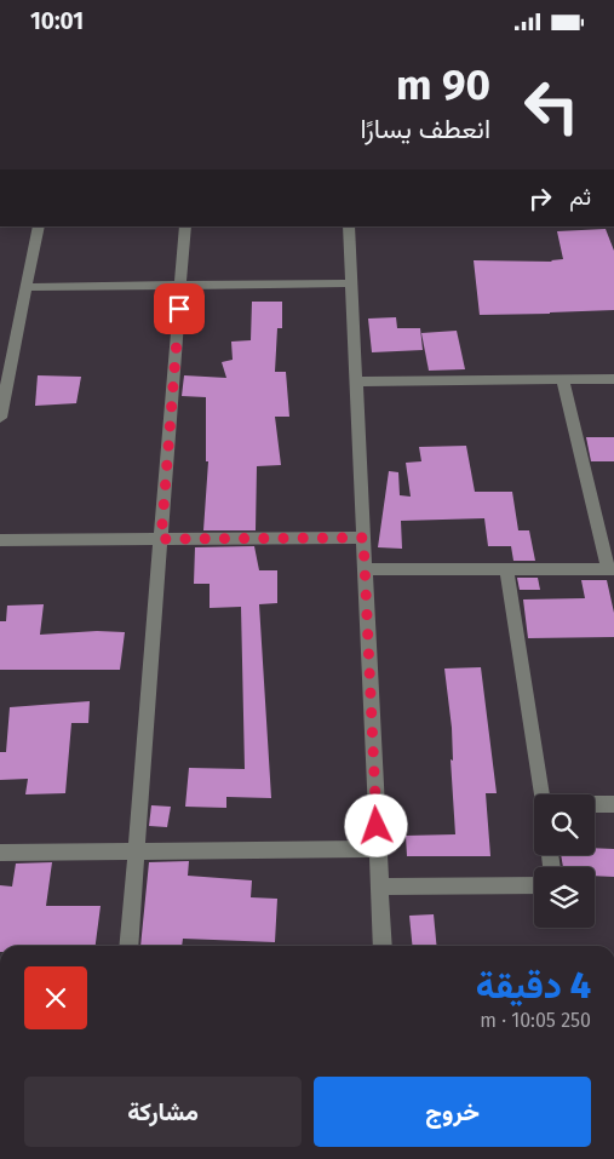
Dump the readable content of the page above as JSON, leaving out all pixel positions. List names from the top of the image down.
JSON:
{
  "page": {
    "status": "10:01",
    "turn": ["90 m", "انعطف يسارًا"],
    "then": "ثم",
    "heading": ["4 دقيقة", "250 m · 10:05"],
    "buttons": ["خروج", "مشاركة"]
  }
}
